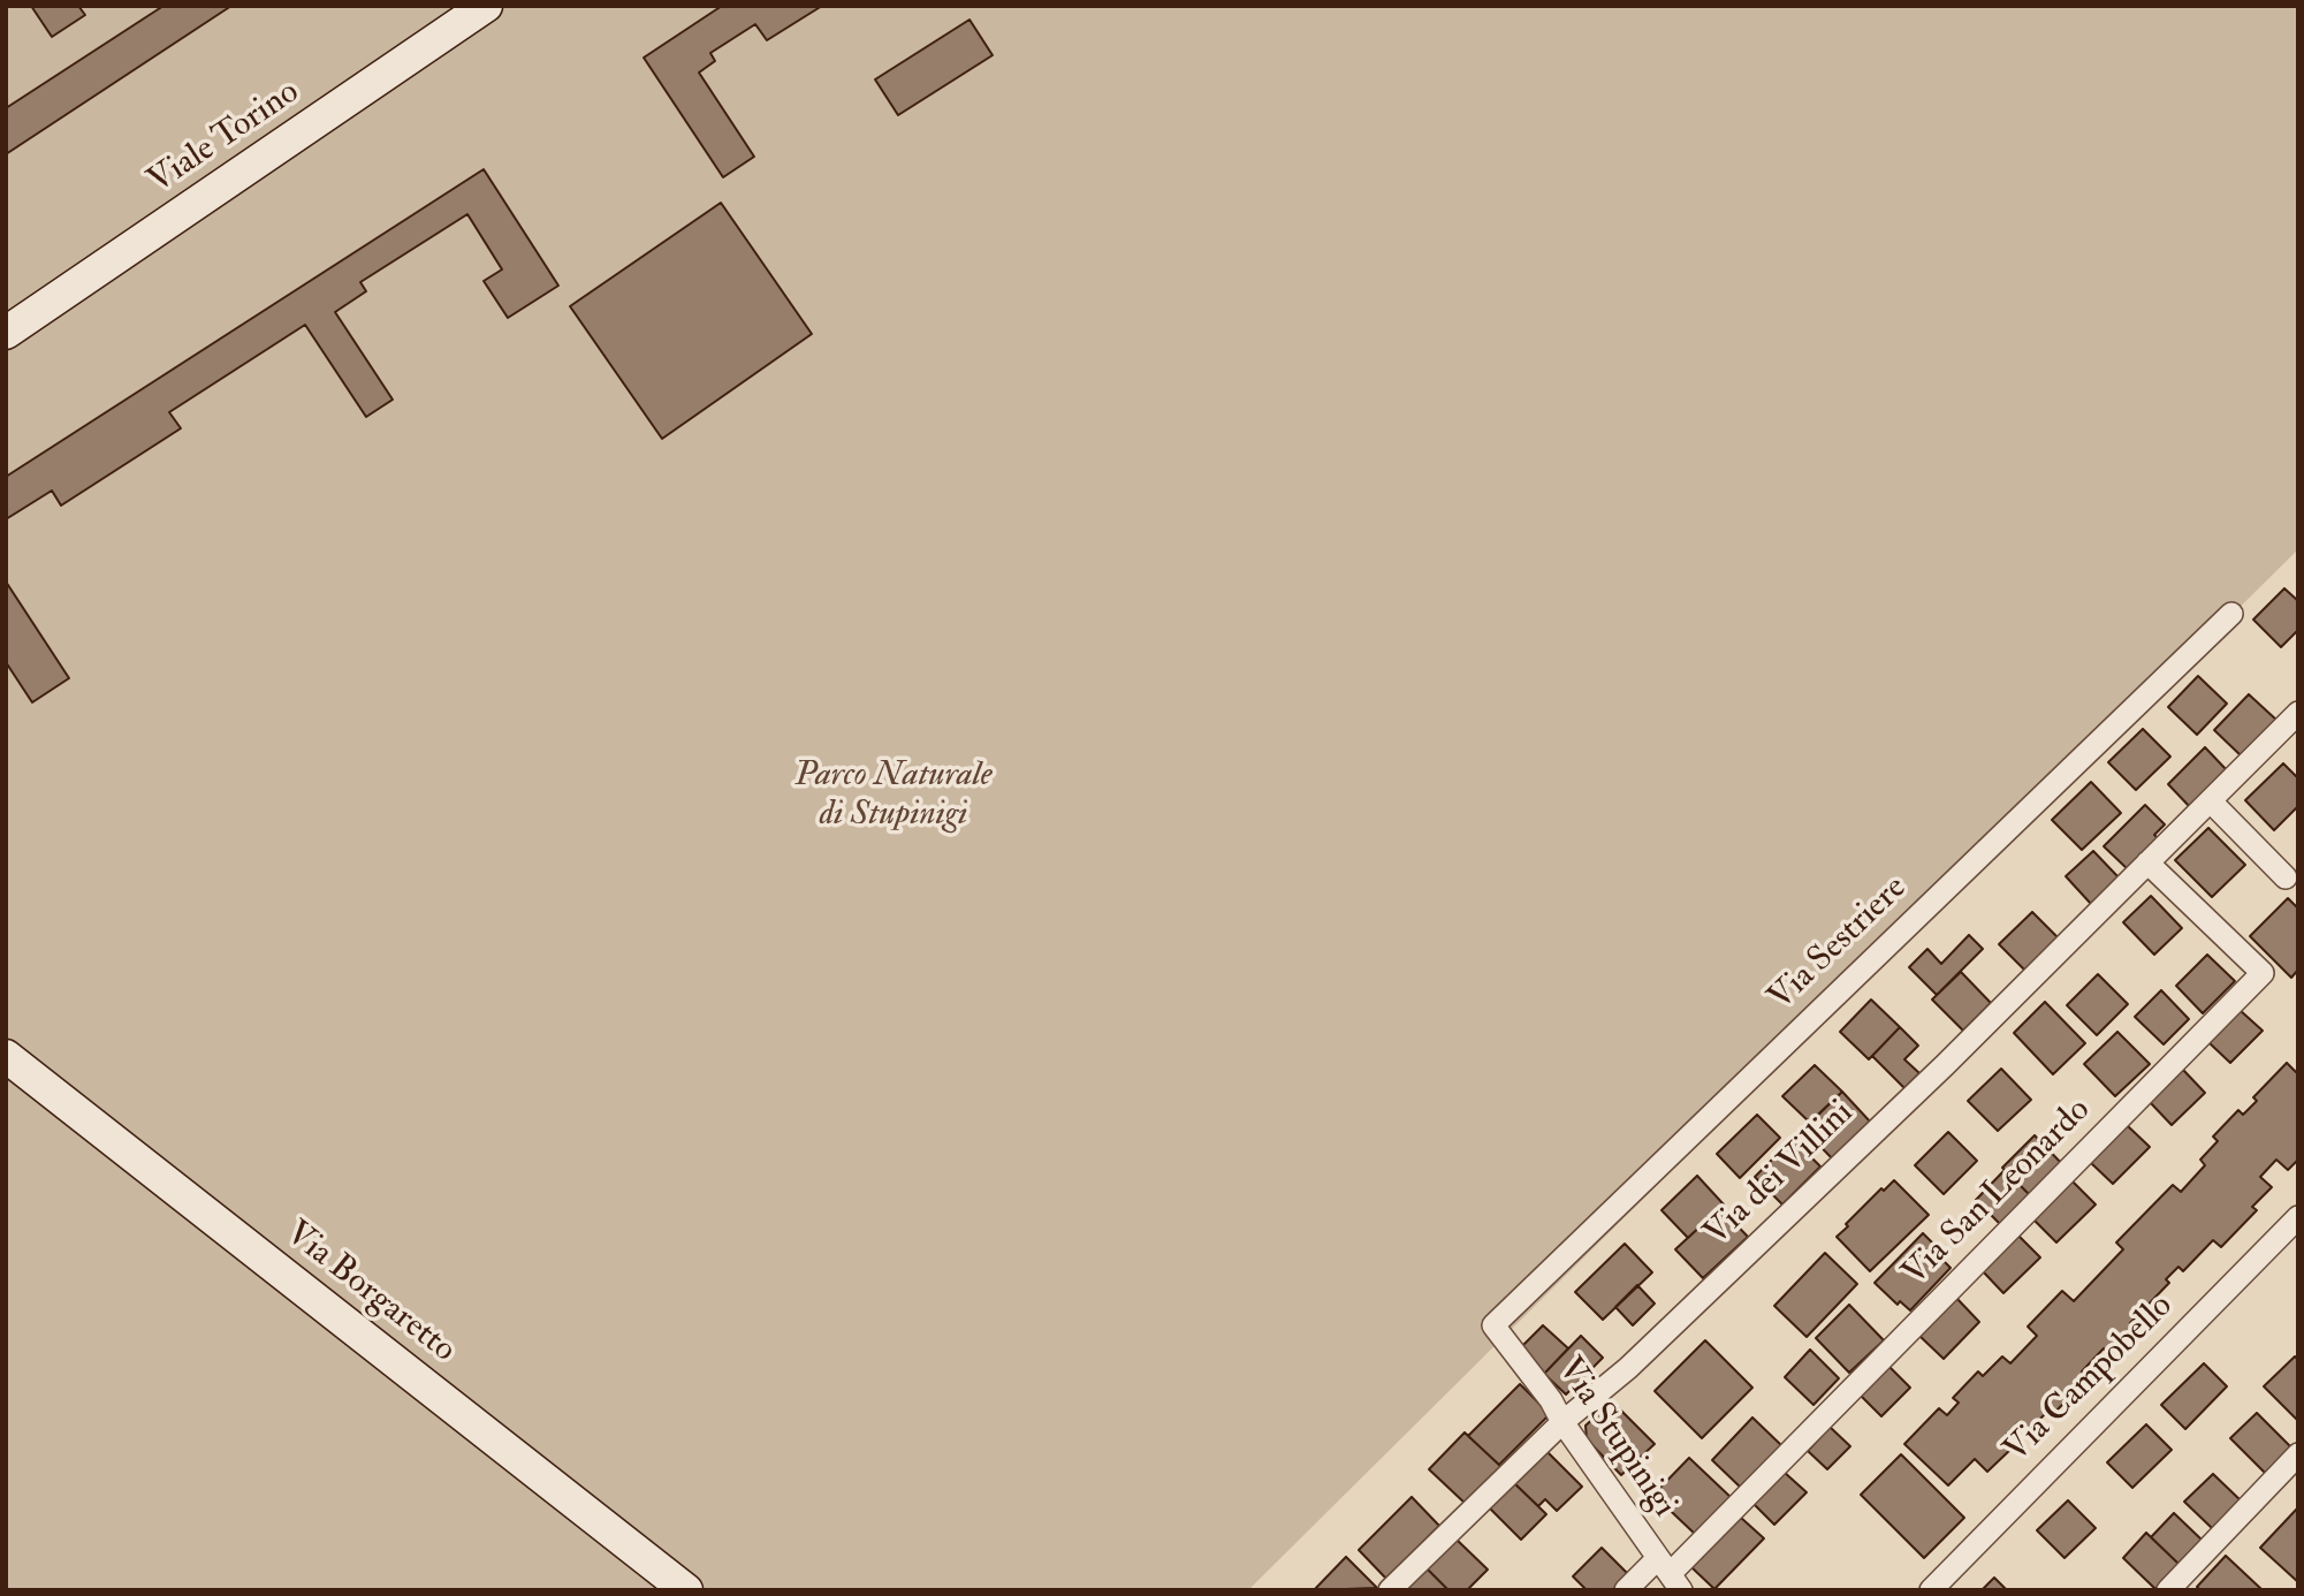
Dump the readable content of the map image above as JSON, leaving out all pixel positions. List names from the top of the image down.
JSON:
{
  "streets": {
    "street": [
      "Viale Torino",
      "Via Sestriere",
      "Via dei Villini",
      "Via San Leonardo",
      "Via Borgaretto",
      "Via Campobello",
      "Via Stupinigi"
    ]
  },
  "crossings": [
    ["Via Sestriere", "Via Stupinigi"],
    ["Via dei Villini", "Via San Leonardo"],
    ["Via dei Villini", "Via Stupinigi"],
    ["Via San Leonardo", "Via Stupinigi"]
  ],
  "parks": ["Parco Naturale di Stupinigi"]
}
